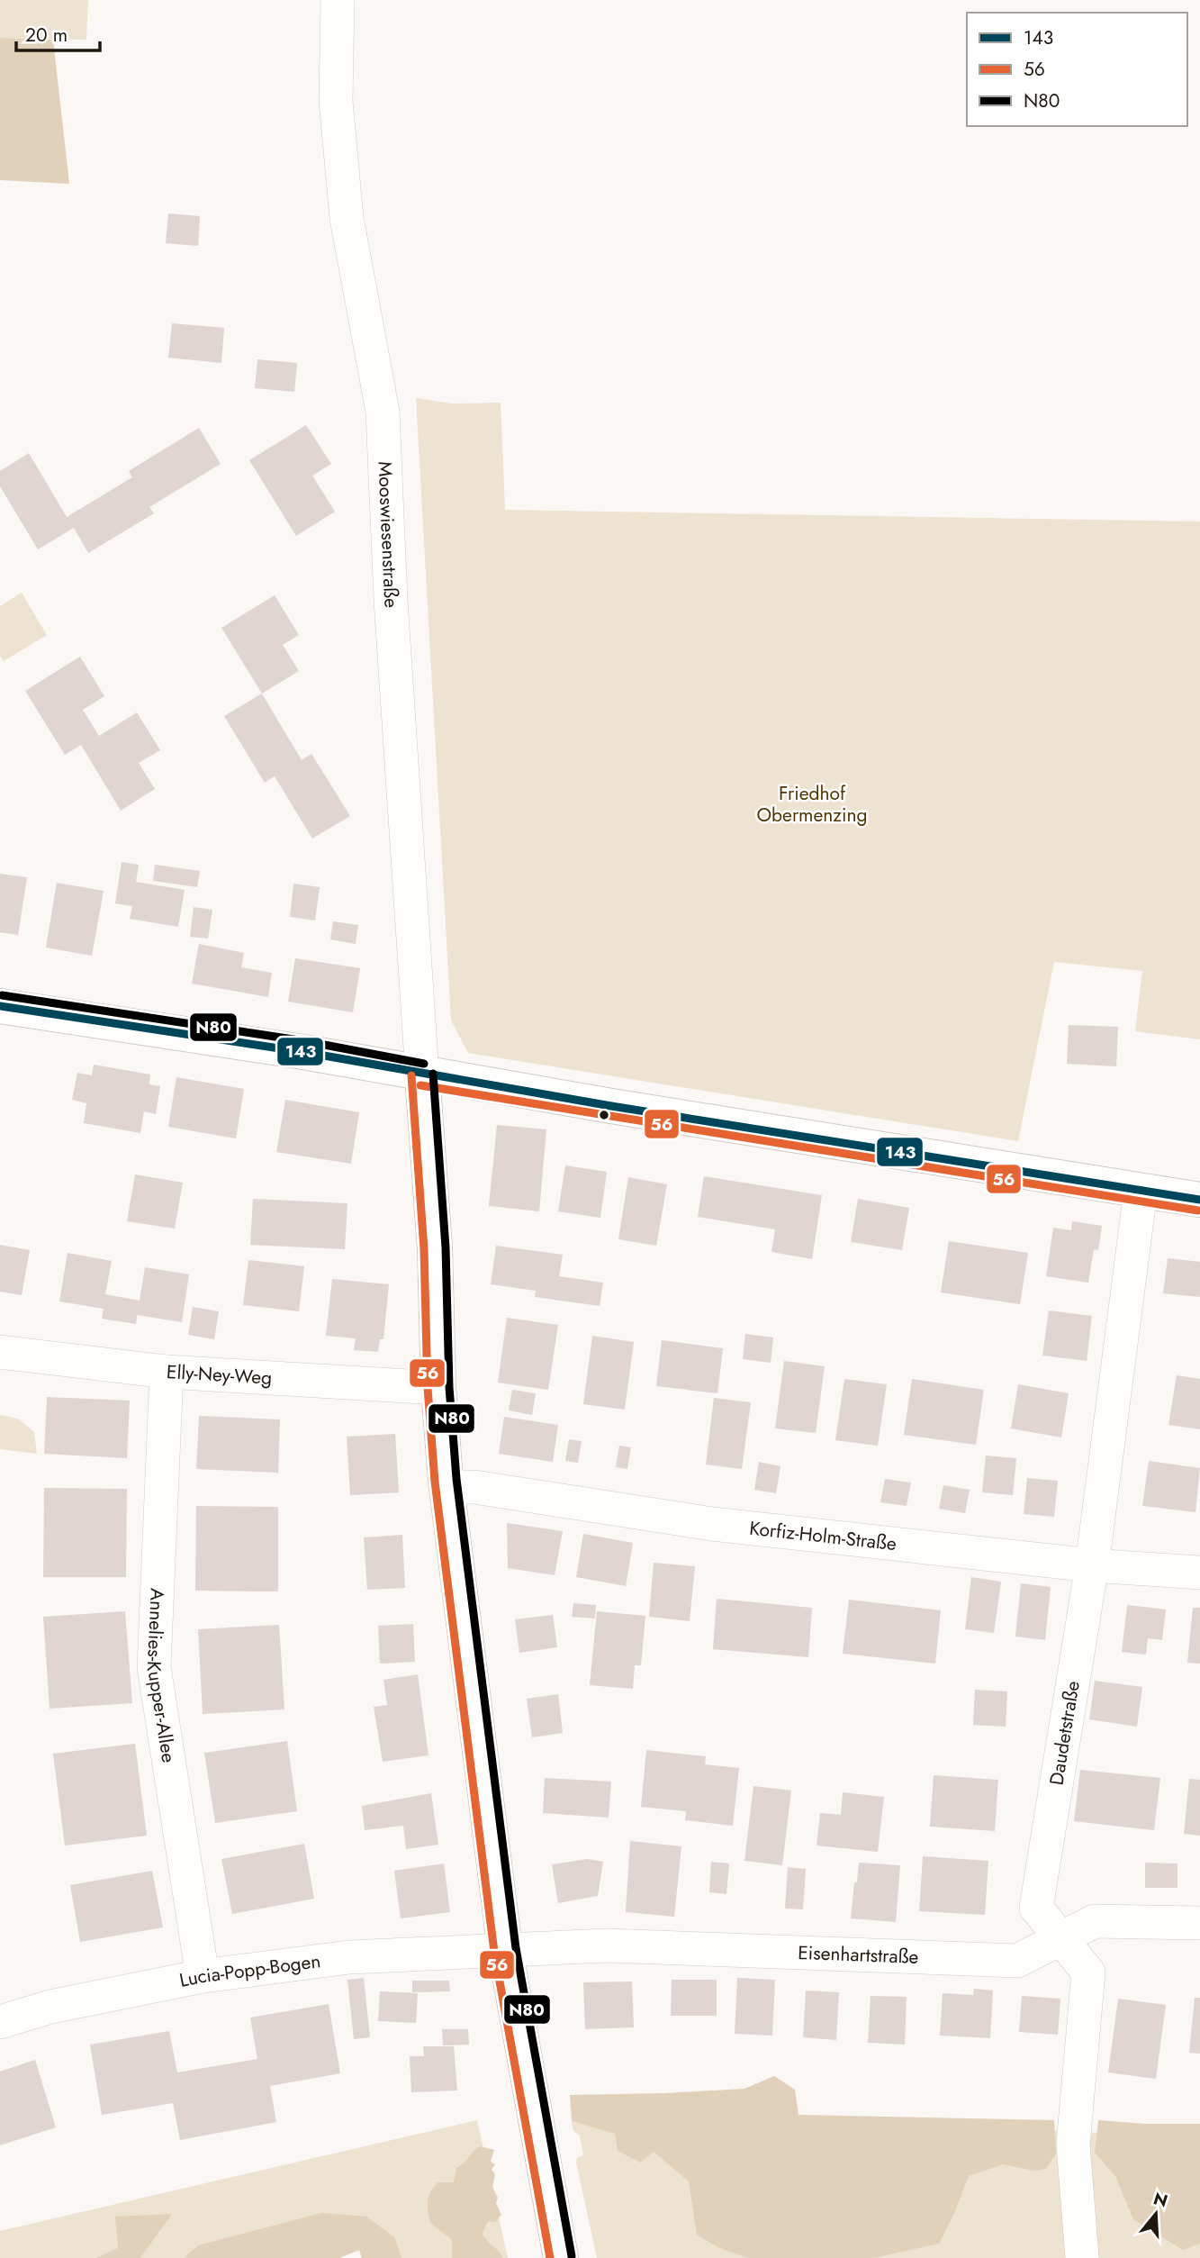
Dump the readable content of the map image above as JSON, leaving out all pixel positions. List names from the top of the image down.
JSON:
{
  "streets": {
    "street": [
      "Mooswiesenstraße",
      "Elly-Ney-Weg",
      "Korfiz-Holm-Straße",
      "Annelies-Kupper-Allee",
      "Daudetstraße",
      "Eisenhartstraße",
      "Lucia-Popp-Bogen"
    ]
  },
  "crossings": [
    ["Elly-Ney-Weg", "Annelies-Kupper-Allee"],
    ["Korfiz-Holm-Straße", "Daudetstraße"],
    ["Annelies-Kupper-Allee", "Lucia-Popp-Bogen"],
    ["Daudetstraße", "Eisenhartstraße"],
    ["Eisenhartstraße", "Lucia-Popp-Bogen"]
  ],
  "parks": ["Friedhof Obermenzing"],
  "lines": ["transit line N80", "transit line 143", "transit line 56"],
  "legend": ["143", "56", "N80"],
  "scale_bar": "20 m",
  "north": "top"
}
